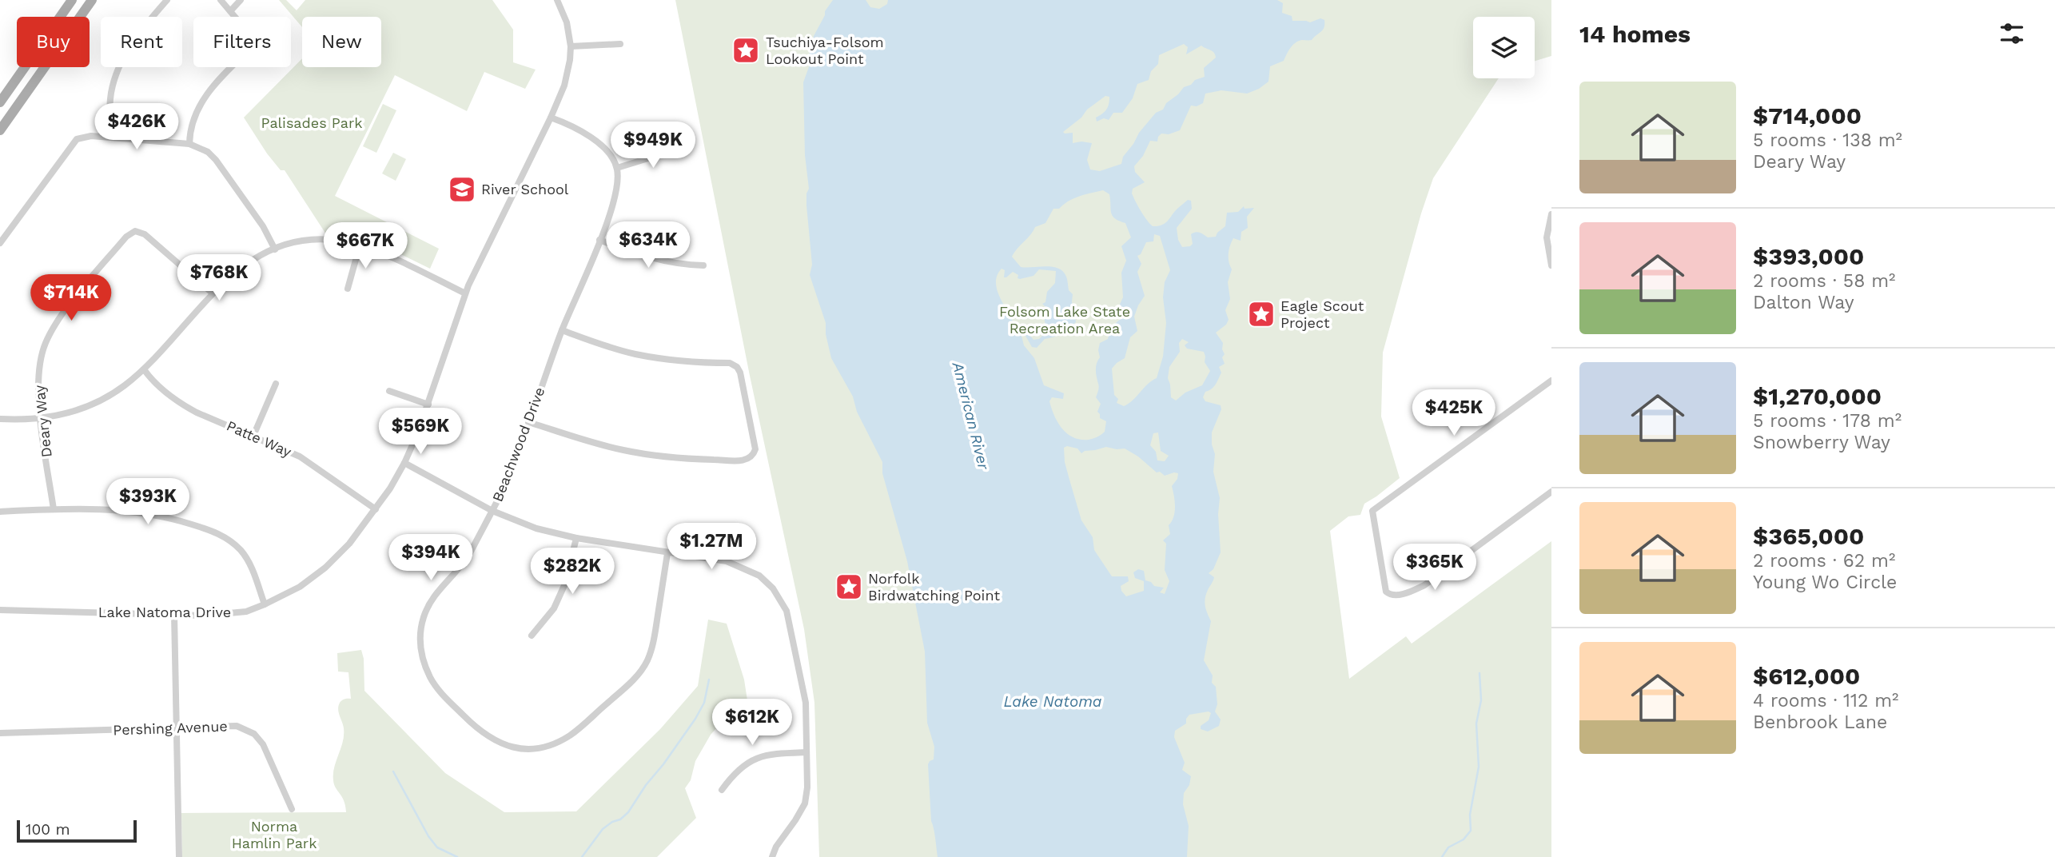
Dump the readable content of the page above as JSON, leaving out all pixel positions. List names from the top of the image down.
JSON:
{
  "streets": {
    "street": [
      "Deary Way",
      "Patte Way",
      "Beachwood Drive",
      "Lake Natoma Drive",
      "Pershing Avenue"
    ]
  },
  "crossings": [
    ["Patte Way", "Lake Natoma Drive"]
  ],
  "water": ["American River", "Lake Natoma"],
  "parks": ["Palisades Park", "Folsom Lake State Recreation Area", "Norma Hamlin Park"],
  "places": {
    "place": ["Tsuchiya-Folsom Lookout Point", "Eagle Scout Project", "Norfolk Birdwatching Point"],
    "school or university": ["River School"]
  },
  "scale_bar": "100 m",
  "page": {
    "heading": "14 homes",
    "chip": [
      "Buy",
      "Rent",
      "Filters",
      "New"
    ],
    "list": [
      {
        "name": "$714,000",
        "note": "5 rooms · 138 m² · Deary Way"
      },
      {
        "name": "$393,000",
        "note": "2 rooms · 58 m² · Dalton Way"
      },
      {
        "name": "$1,270,000",
        "note": "5 rooms · 178 m² · Snowberry Way"
      },
      {
        "name": "$365,000",
        "note": "2 rooms · 62 m² · Young Wo Circle"
      },
      {
        "name": "$612,000",
        "note": "4 rooms · 112 m² · Benbrook Lane"
      }
    ],
    "price": [
      "$426K",
      "$949K",
      "$634K",
      "$667K",
      "$768K",
      "$714K",
      "$425K",
      "$569K",
      "$393K",
      "$1.27M",
      "$394K",
      "$365K",
      "$282K",
      "$612K"
    ],
    "scale": "100 m"
  }
}
